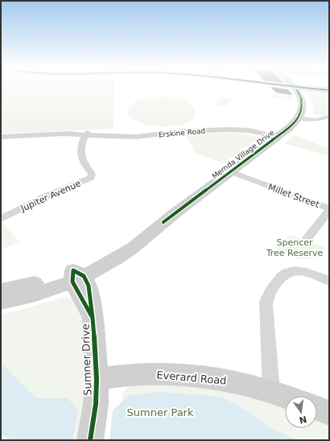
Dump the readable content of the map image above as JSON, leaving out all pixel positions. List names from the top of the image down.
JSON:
{
  "streets": {
    "street": [
      "Erskine Road",
      "Mernda Village Drive",
      "Jupiter Avenue",
      "Millet Street",
      "Sumner Drive",
      "Everard Road"
    ]
  },
  "crossings": [
    ["Erskine Road", "Mernda Village Drive"],
    ["Erskine Road", "Jupiter Avenue"],
    ["Mernda Village Drive", "Millet Street"],
    ["Mernda Village Drive", "Sumner Drive"],
    ["Sumner Drive", "Everard Road"]
  ],
  "parks": ["Spencer Tree Reserve", "Sumner Park"],
  "north": "bottom"
}
